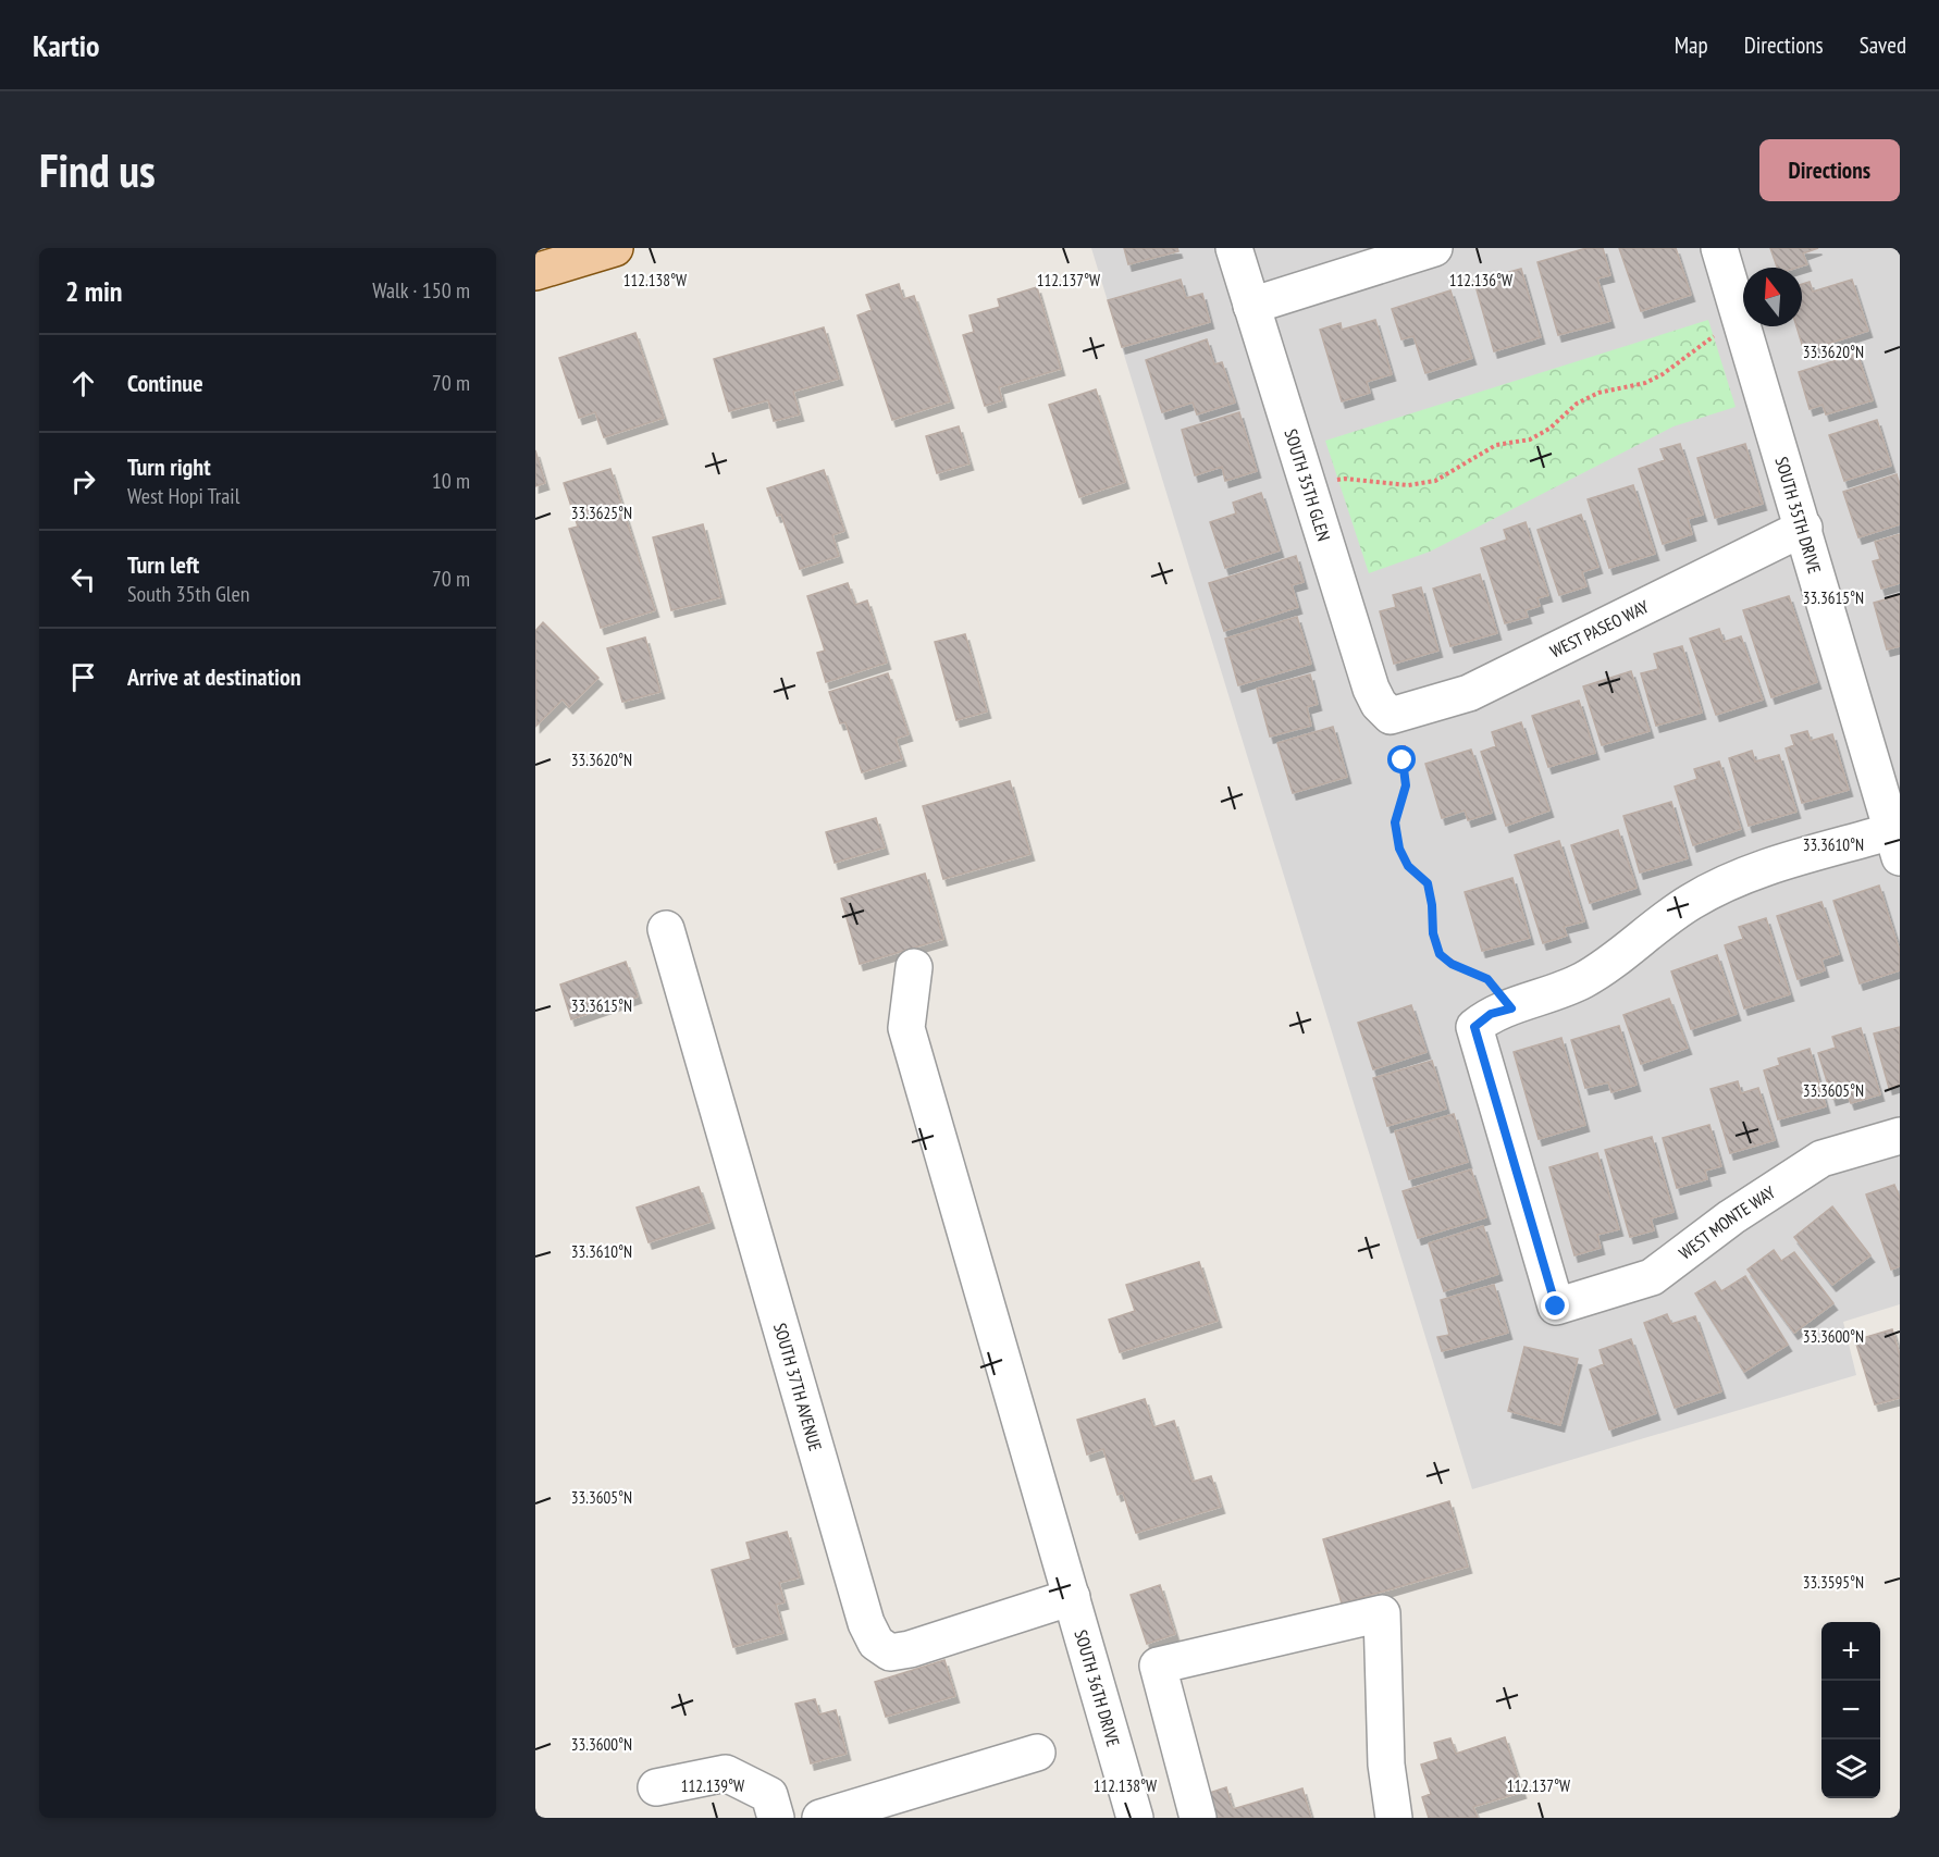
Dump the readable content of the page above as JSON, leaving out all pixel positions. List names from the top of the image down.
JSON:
{
  "streets": {
    "street": [
      "SOUTH 35TH GLEN",
      "SOUTH 35TH DRIVE",
      "WEST PASEO WAY",
      "WEST MONTE WAY",
      "SOUTH 37TH AVENUE",
      "SOUTH 36TH DRIVE"
    ]
  },
  "crossings": [
    ["SOUTH 35TH GLEN", "WEST PASEO WAY"],
    ["SOUTH 35TH DRIVE", "WEST PASEO WAY"],
    ["SOUTH 37TH AVENUE", "SOUTH 36TH DRIVE"]
  ],
  "north": "top",
  "page": {
    "header": "Kartio",
    "nav": ["Map", "Directions", "Saved"],
    "buttons": "Directions",
    "title": "Find us",
    "heading": ["2 min", "Walk · 150 m"],
    "list": [
      ["Continue", "70 m"],
      ["Turn right", "West Hopi Trail", "10 m"],
      ["Turn left", "South 35th Glen", "70 m"],
      "Arrive at destination"
    ],
    "map_buttons": ["+", "−"]
  },
  "coordinates": [
    "112.138°W",
    "112.137°W",
    "112.136°W",
    "33.3620°N",
    "33.3625°N",
    "33.3615°N",
    "33.3610°N",
    "33.3605°N",
    "33.3600°N",
    "33.3595°N",
    "112.139°W"
  ]
}
